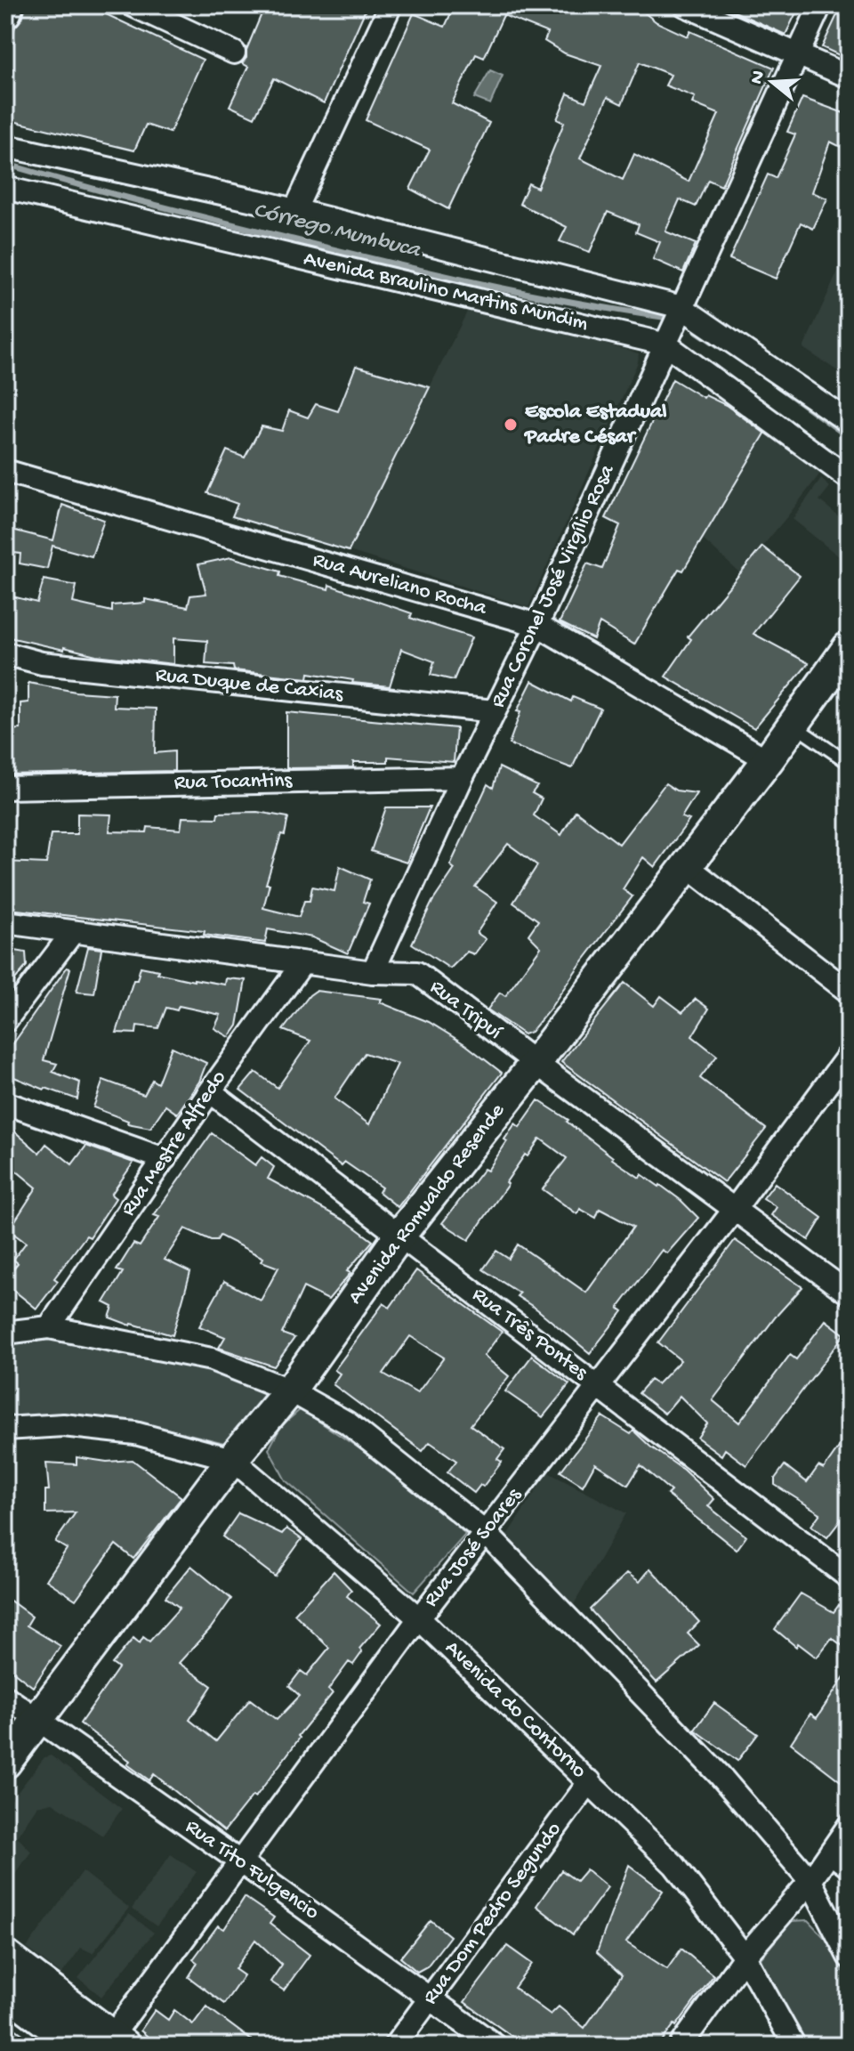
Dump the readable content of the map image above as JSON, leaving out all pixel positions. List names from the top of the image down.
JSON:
{
  "streets": {
    "street": [
      "Avenida Braulino Martins Mundim",
      "Rua Aureliano Rocha",
      "Rua Coronel José Virgílio Rosa",
      "Rua Duque de Caxias",
      "Rua Tocantins",
      "Rua Tripuí",
      "Rua Mestre Alfredo",
      "Avenida Romualdo Resende",
      "Rua Três Pontes",
      "Rua José Soares",
      "Avenida do Contorno",
      "Rua Tito Fulgencio",
      "Rua Dom Pedro Segundo"
    ]
  },
  "crossings": [
    ["Avenida Braulino Martins Mundim", "Rua Coronel José Virgílio Rosa"],
    ["Rua Aureliano Rocha", "Rua Coronel José Virgílio Rosa"],
    ["Rua Aureliano Rocha", "Avenida Romualdo Resende"],
    ["Rua Coronel José Virgílio Rosa", "Rua Duque de Caxias"],
    ["Rua Coronel José Virgílio Rosa", "Rua Tocantins"],
    ["Rua Coronel José Virgílio Rosa", "Rua Tripuí"],
    ["Rua Tripuí", "Rua Mestre Alfredo"],
    ["Rua Tripuí", "Avenida Romualdo Resende"],
    ["Rua Tripuí", "Rua José Soares"],
    ["Rua Mestre Alfredo", "Rua Três Pontes"],
    ["Avenida Romualdo Resende", "Rua Três Pontes"],
    ["Avenida Romualdo Resende", "Avenida do Contorno"],
    ["Avenida Romualdo Resende", "Rua Tito Fulgencio"],
    ["Rua Três Pontes", "Rua José Soares"],
    ["Rua José Soares", "Avenida do Contorno"],
    ["Rua José Soares", "Rua Tito Fulgencio"],
    ["Avenida do Contorno", "Rua Dom Pedro Segundo"],
    ["Rua Tito Fulgencio", "Rua Dom Pedro Segundo"]
  ],
  "water": ["Córrego Mumbuca"],
  "places": ["Escola Estadual Padre César"],
  "north": "left"
}
